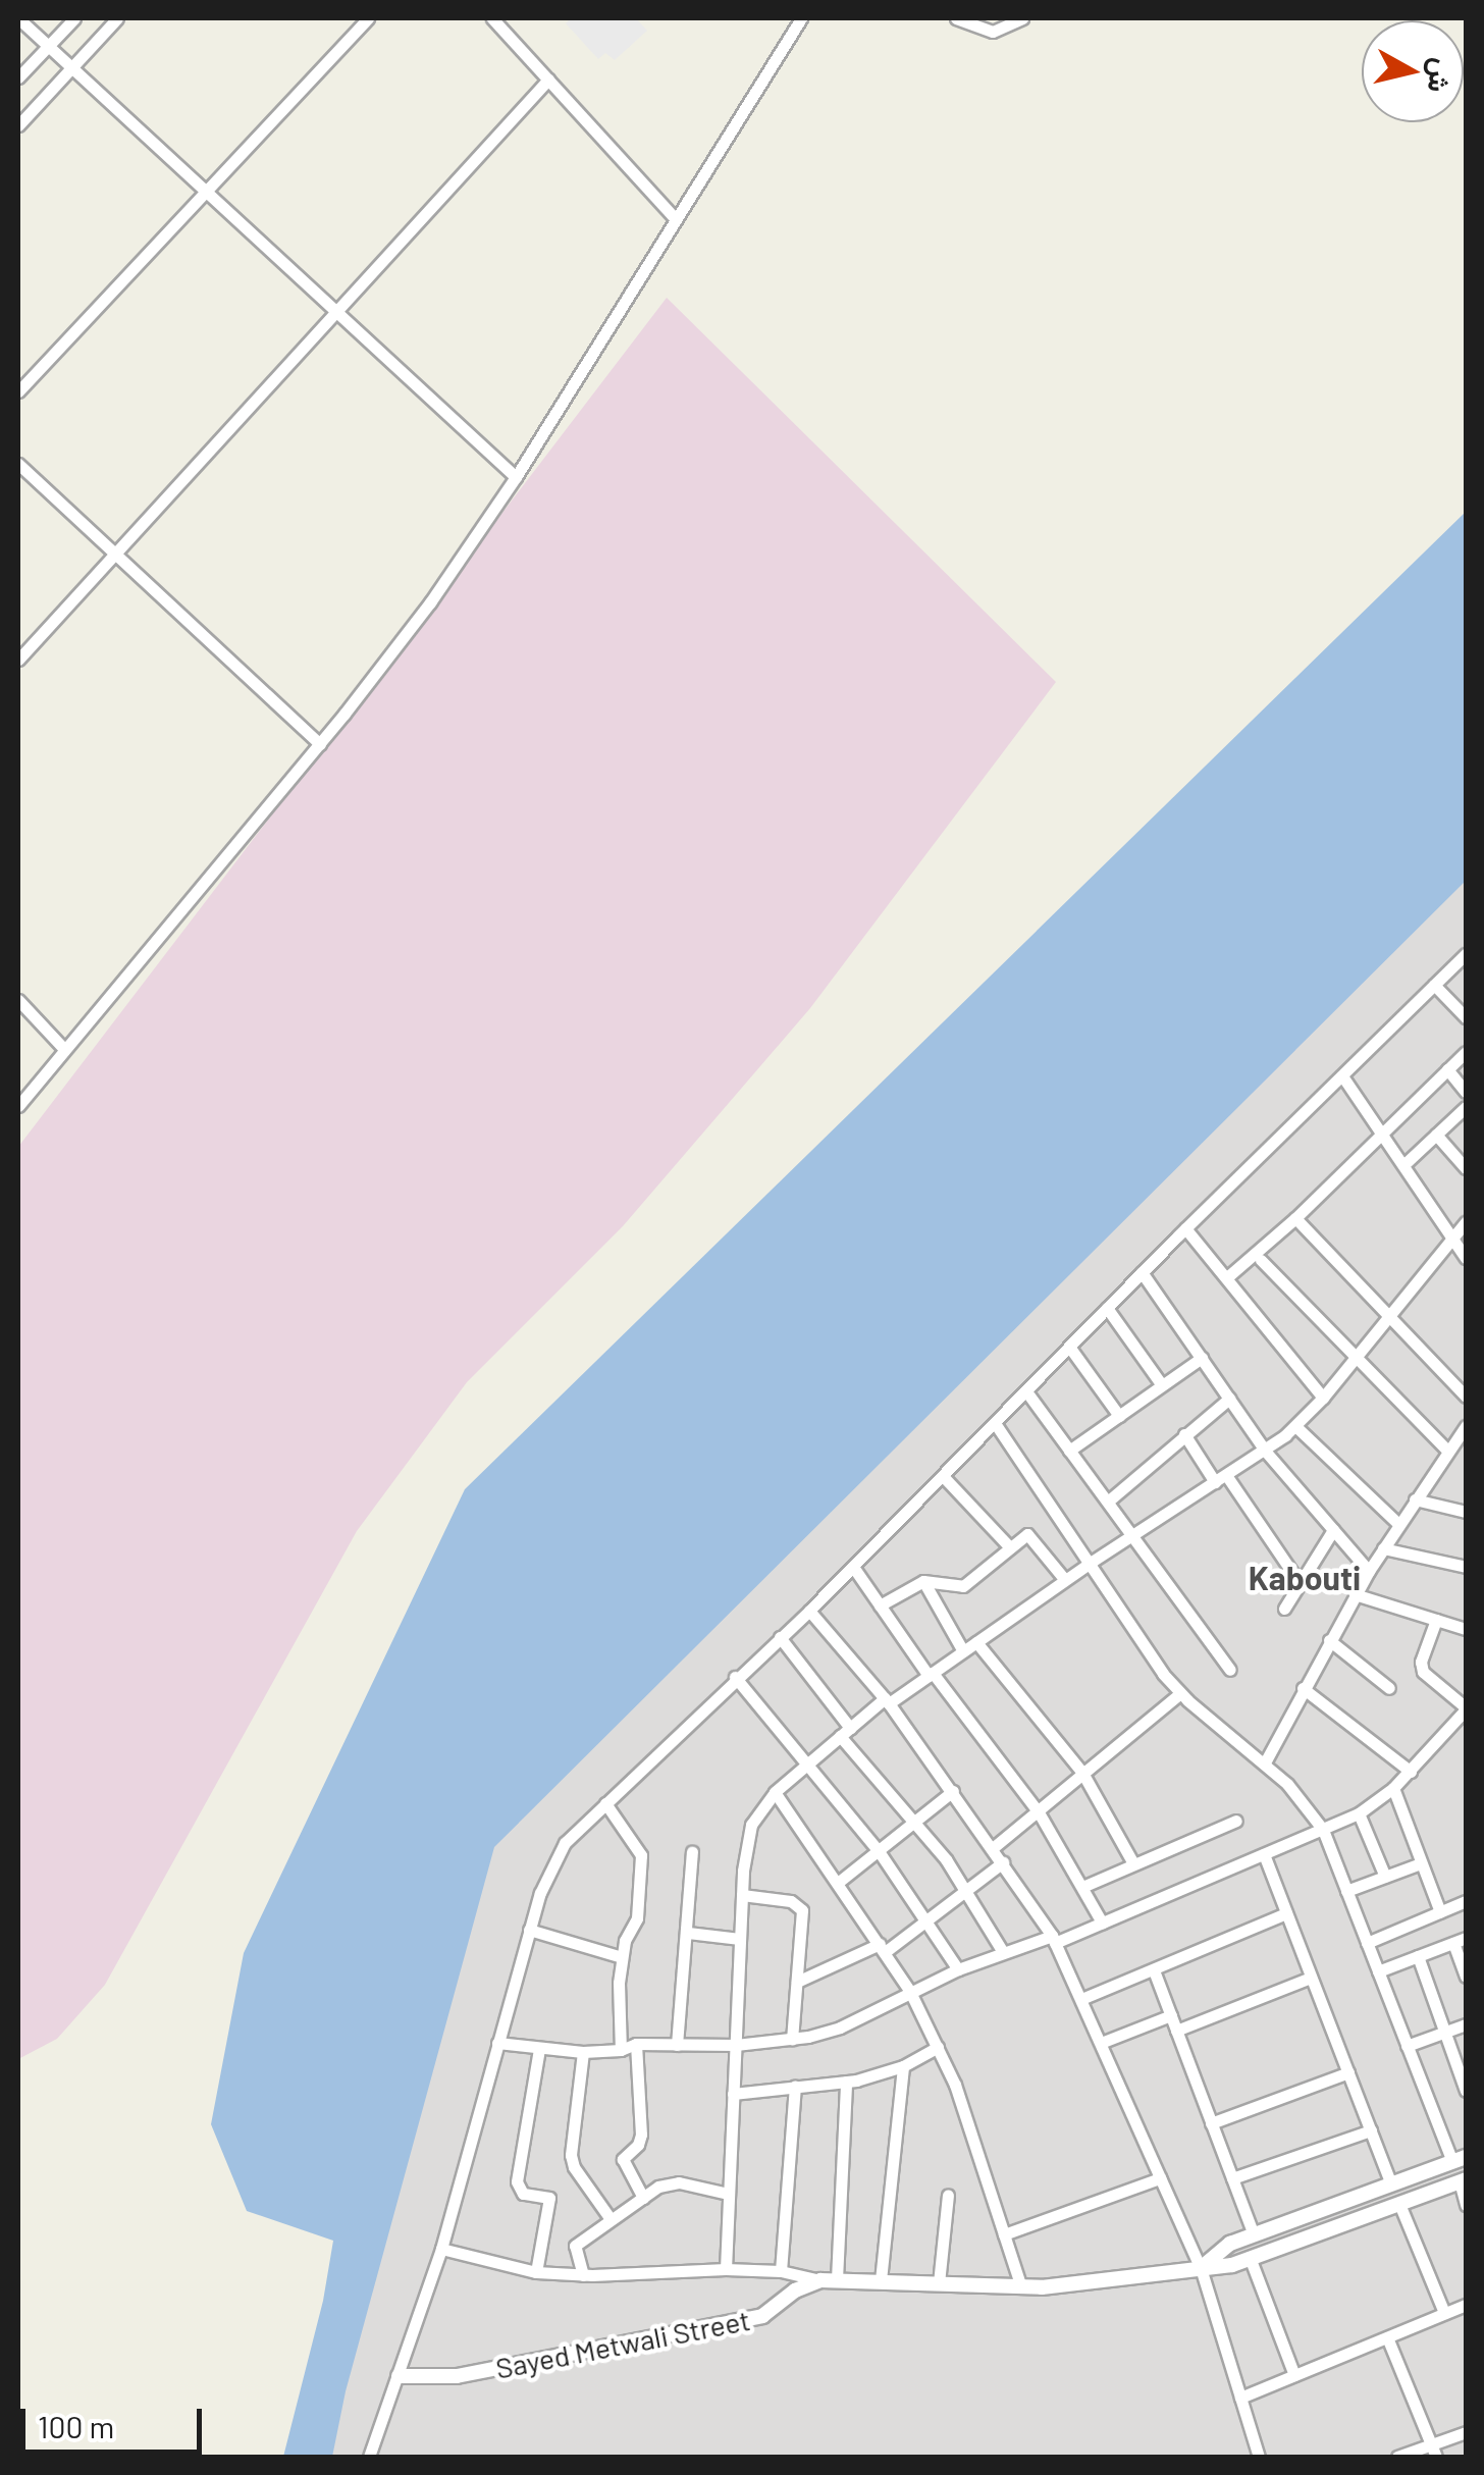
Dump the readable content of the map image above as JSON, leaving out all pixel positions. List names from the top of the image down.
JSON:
{
  "streets": {
    "street": ["Sayed Metwali Street"]
  },
  "districts": ["Kabouti"],
  "scale_bar": "100 m",
  "north": "right"
}
